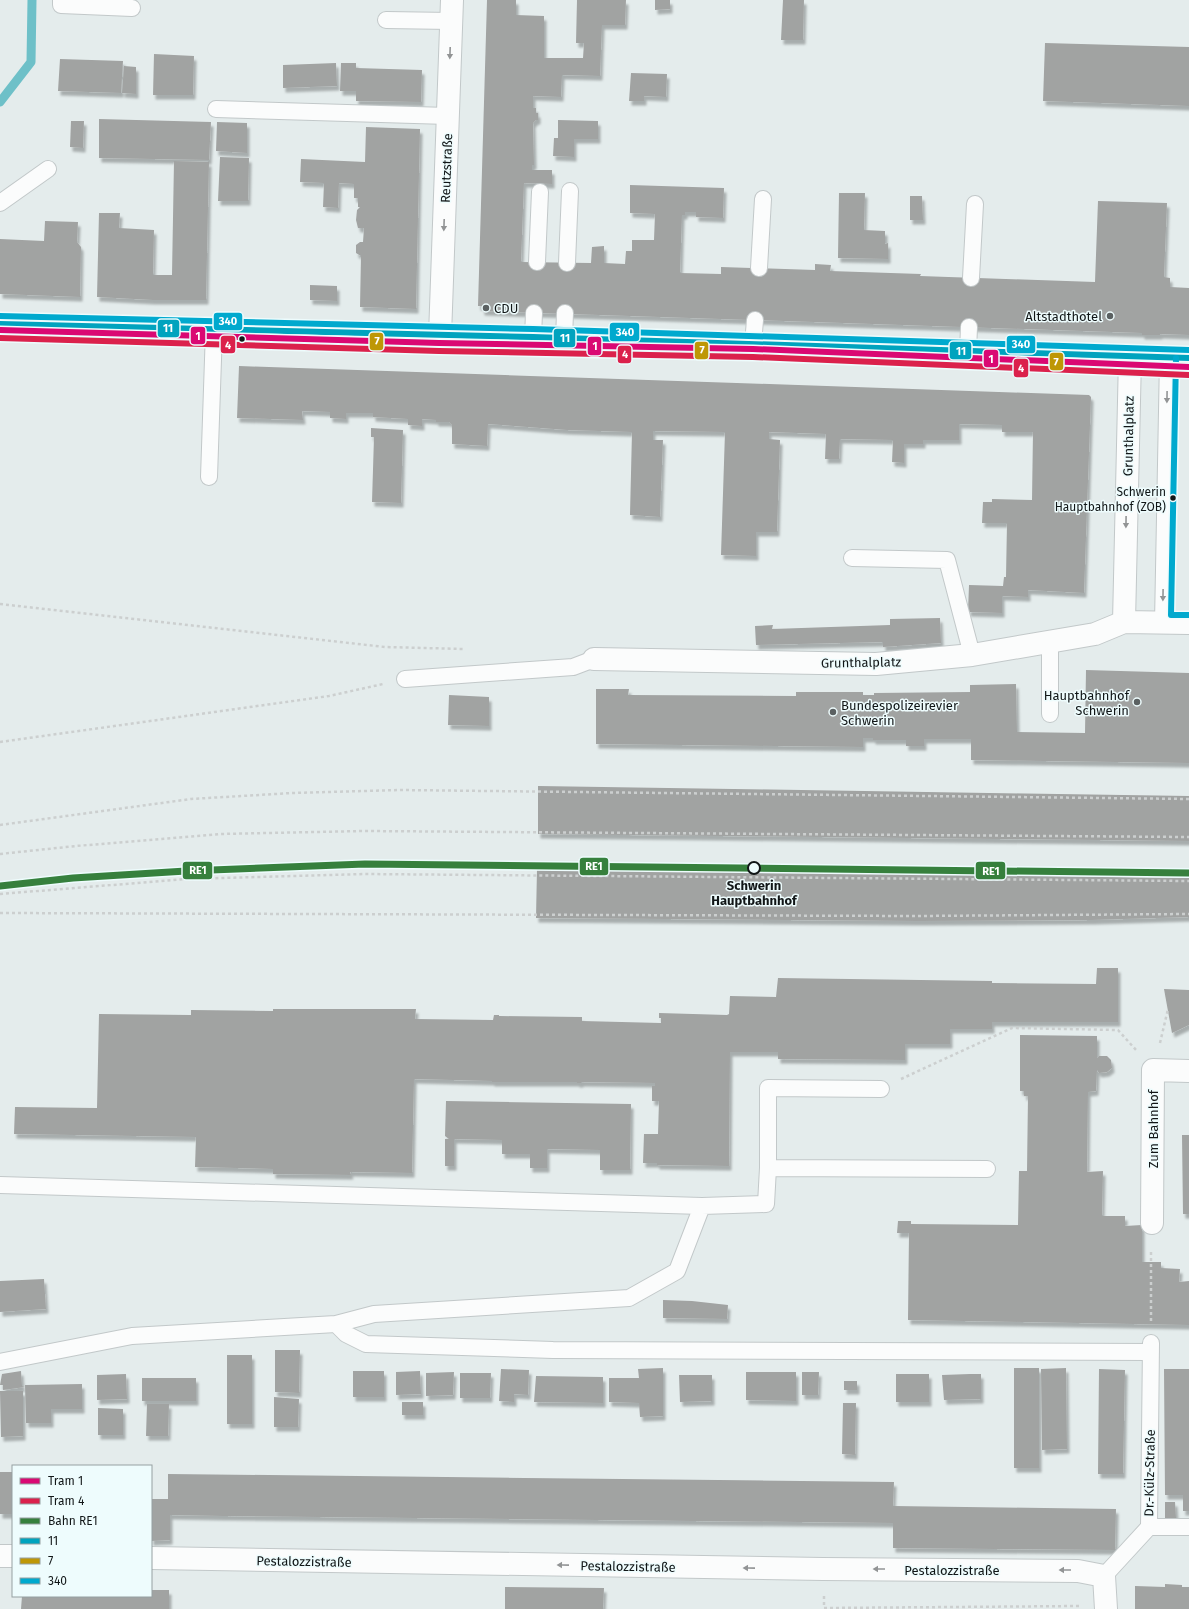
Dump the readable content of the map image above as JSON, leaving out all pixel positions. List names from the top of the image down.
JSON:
{
  "streets": {
    "street": [
      "Reutzstraße",
      "Grunthalplatz",
      "Zum Bahnhof",
      "Pestalozzistraße"
    ],
    "lane": ["Dr.-Külz-Straße"]
  },
  "crossings": [
    ["Dr.-Külz-Straße", "Pestalozzistraße"]
  ],
  "one_way": ["Reutzstraße", "Pestalozzistraße"],
  "places": [
    "CDU",
    "Altstadthotel",
    "Schwerin Hauptbahnhof (ZOB)",
    "Hauptbahnhof Schwerin",
    "Bundespolizeirevier Schwerin",
    "Schwerin Hauptbahnhof"
  ],
  "lines": [
    "transit line 340",
    "transit line 11",
    "tram line 1",
    "tram line 4",
    "transit line 7",
    "rail line RE1"
  ],
  "legend": [
    "Tram 1",
    "Tram 4",
    "Bahn RE1",
    "11",
    "7",
    "340"
  ]
}
